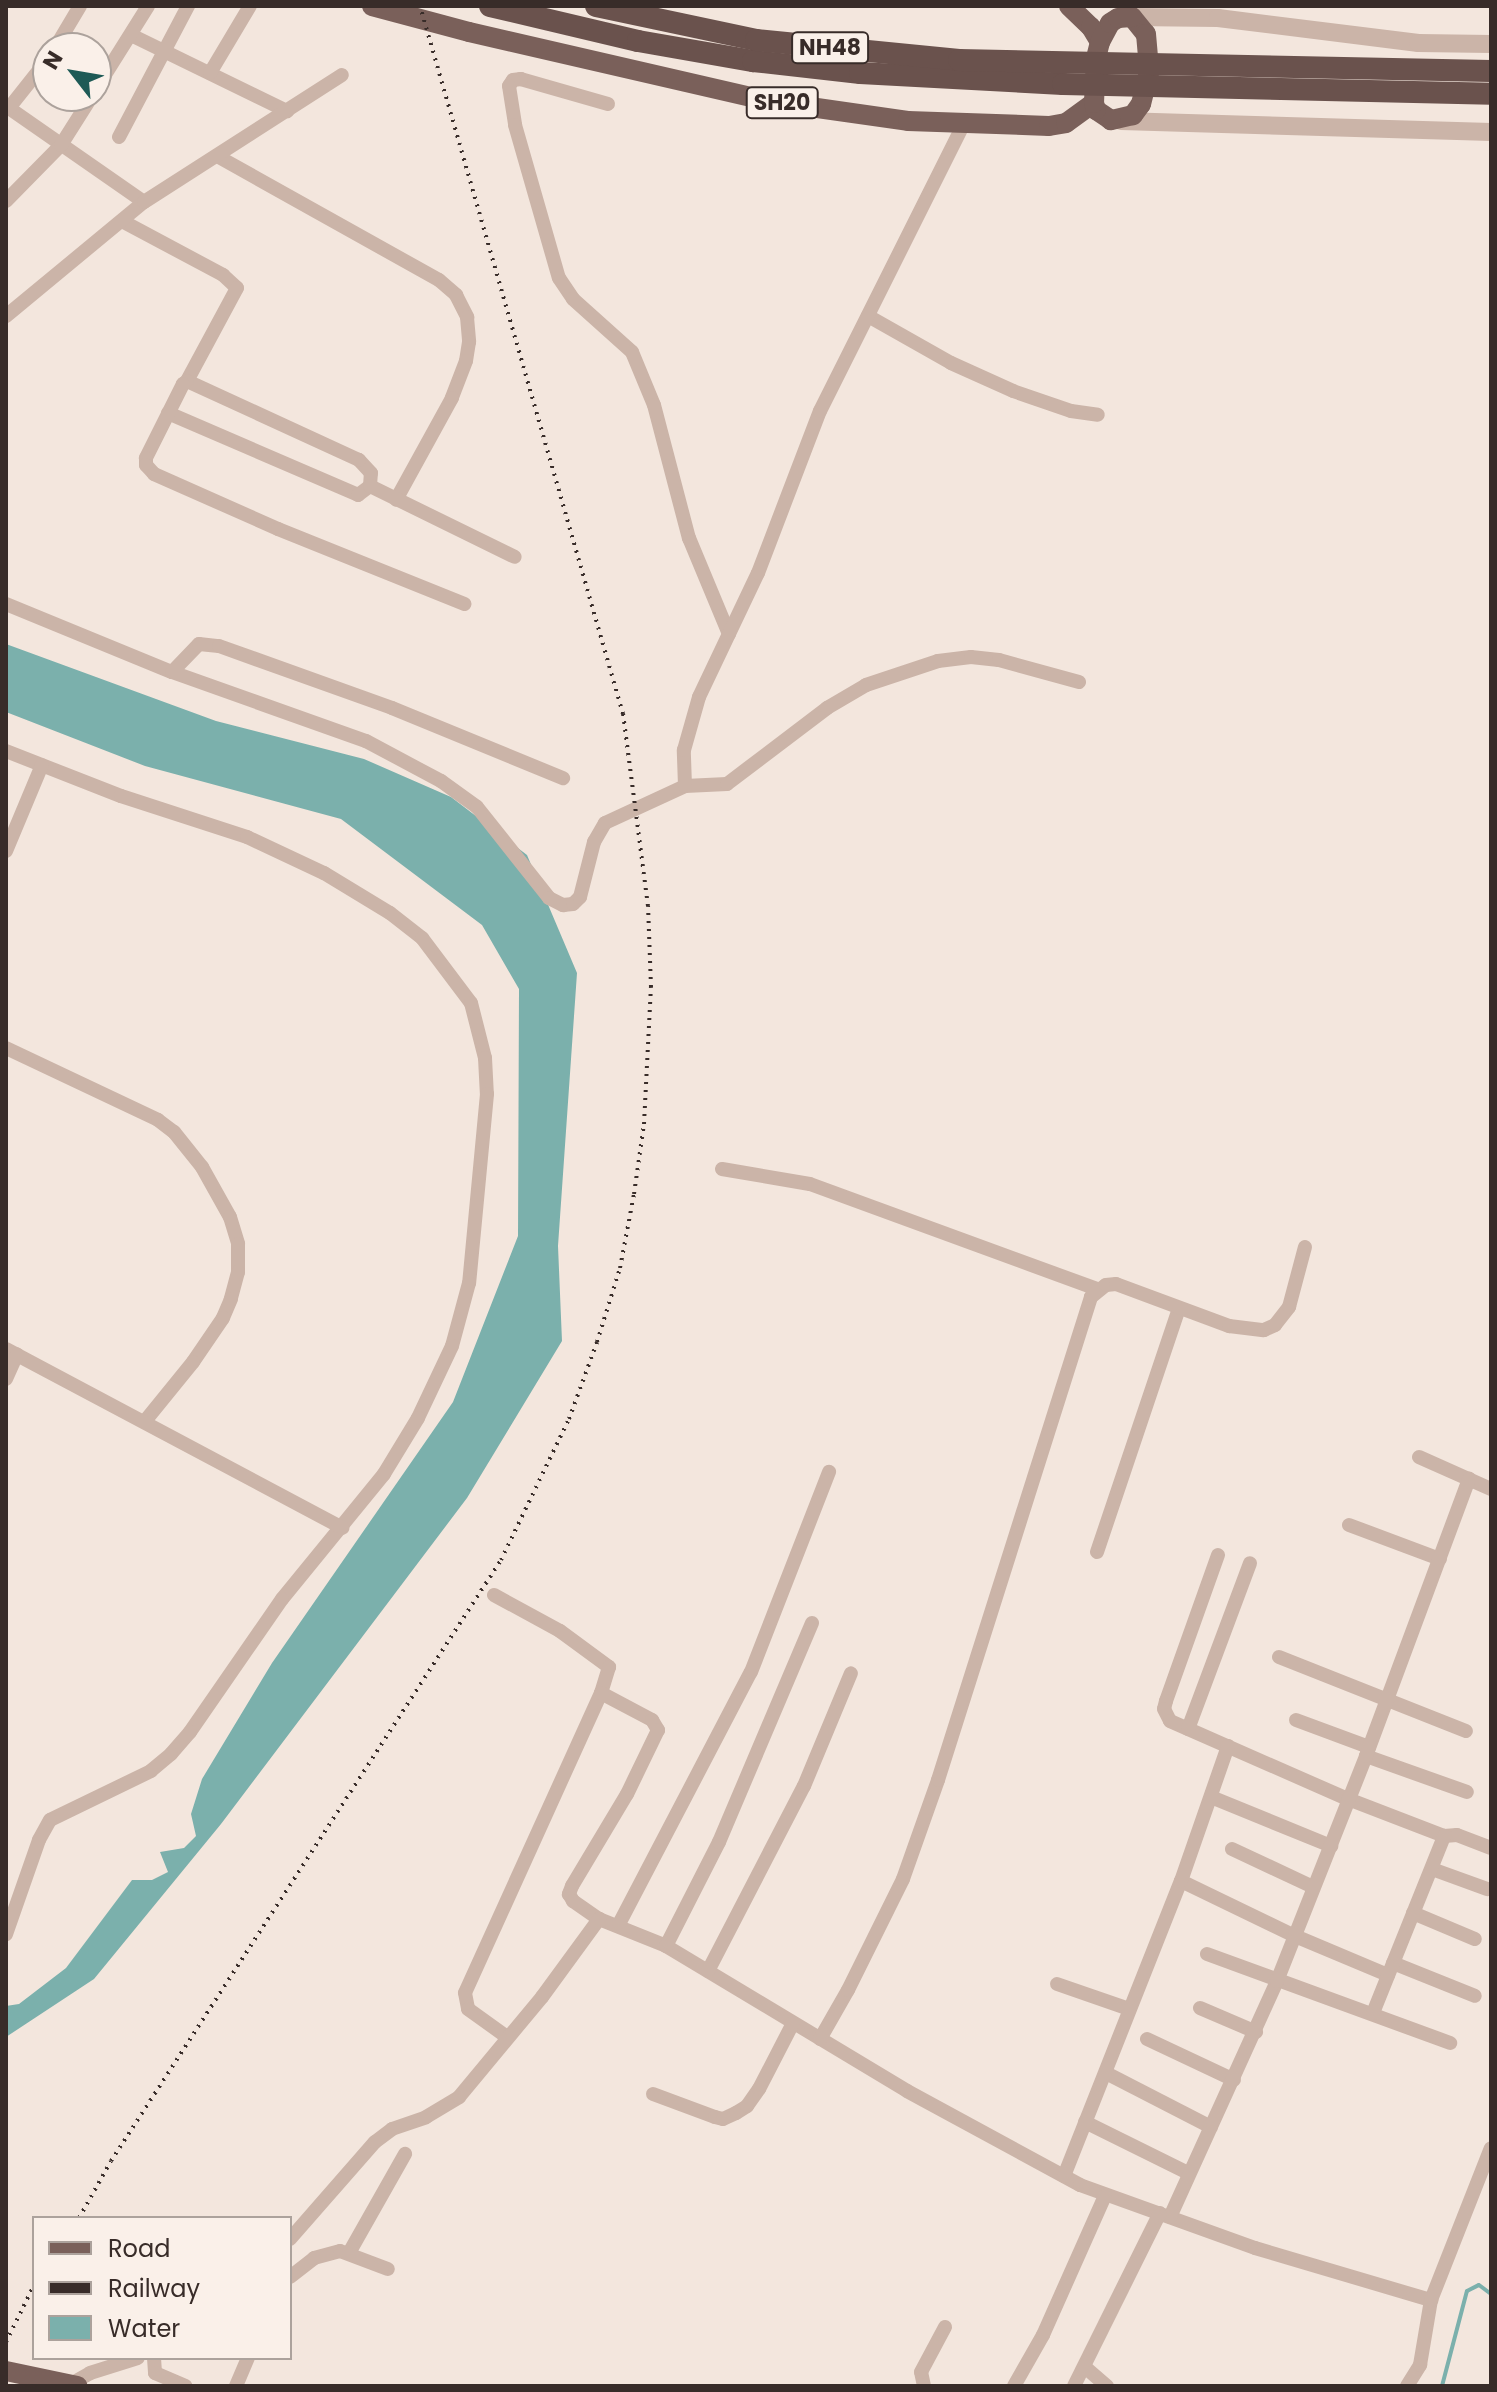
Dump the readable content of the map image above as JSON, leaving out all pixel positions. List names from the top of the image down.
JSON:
{
  "streets": {
    "highway": ["NH48"],
    "main road": ["SH20"]
  },
  "legend": ["Road", "Railway", "Water"],
  "north": "top left"
}
